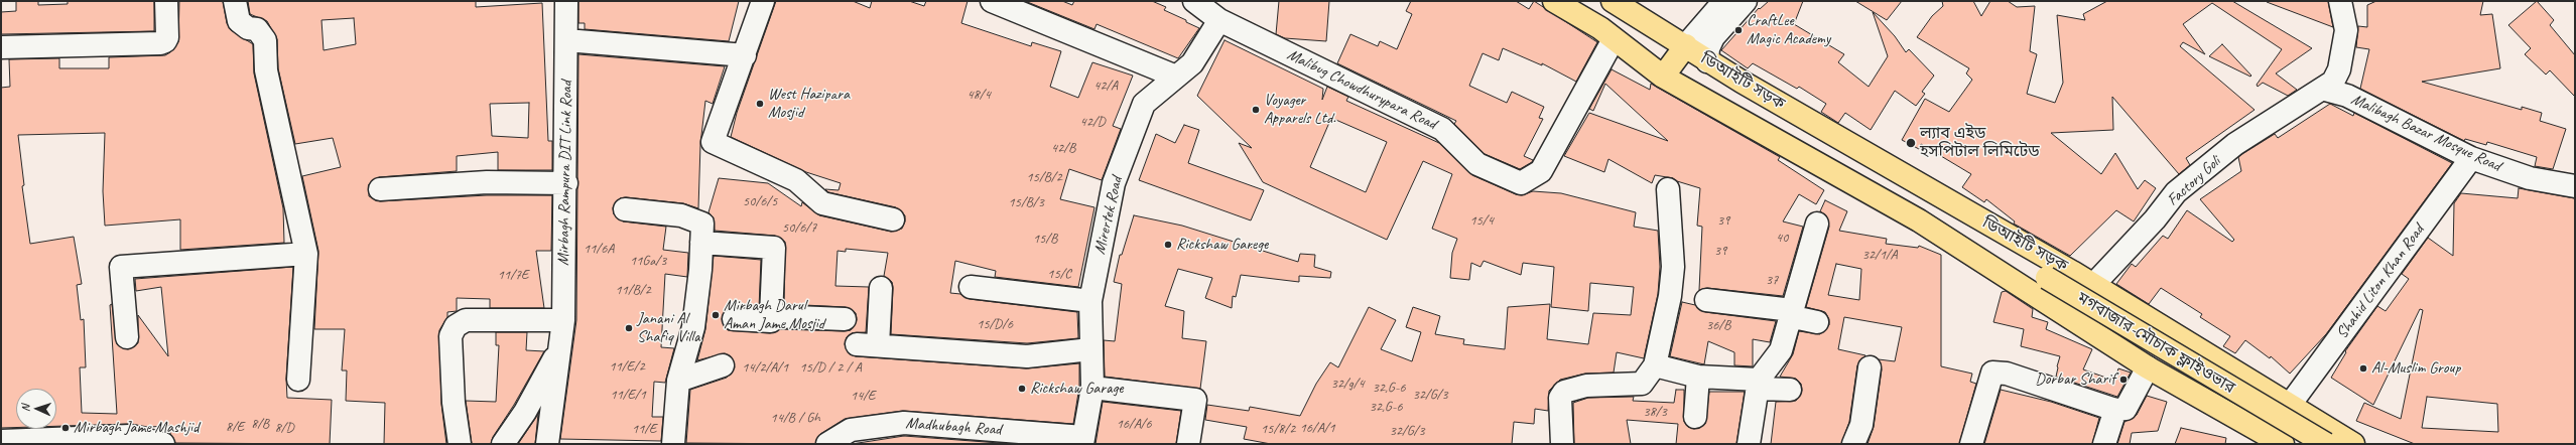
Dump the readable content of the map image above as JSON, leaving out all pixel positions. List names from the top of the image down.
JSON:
{
  "streets": {
    "main road": ["ডিআইটি সড়ক", "মগবাজার-মৌচাক ফ্লাইওভার"],
    "street": [
      "Malibug Chowdhurypara Road",
      "Malibagh Bazar Mosque Road",
      "Mirbagh Rampura DIT Link Road",
      "Factory Goli",
      "Mirertek Road",
      "Shahid Liton Khan Road",
      "Madhubagh Road"
    ]
  },
  "crossings": [
    ["ডিআইটি সড়ক", "Malibug Chowdhurypara Road"],
    ["ডিআইটি সড়ক", "Factory Goli"],
    ["ডিআইটি সড়ক", "Shahid Liton Khan Road"],
    ["ডিআইটি সড়ক", "মগবাজার-মৌচাক ফ্লাইওভার"],
    ["Malibug Chowdhurypara Road", "Mirertek Road"],
    ["Malibagh Bazar Mosque Road", "Factory Goli"],
    ["Malibagh Bazar Mosque Road", "Shahid Liton Khan Road"],
    ["Mirertek Road", "Madhubagh Road"]
  ],
  "places": [
    "CraftLee Magic Academy",
    "West Hazipara Mosjid",
    "Voyager Apparels Ltd.",
    "ল্যাব এইড হসপিটাল লিমিটেড",
    "Rickshaw Garege",
    "Mirbagh Darul Aman Jame Mosjid",
    "Janani Al Shafiq Villa",
    "Al-Muslim Group",
    "Dorbar Sharif",
    "Rickshaw Garage",
    "Mirbagh Jame Mashjid"
  ],
  "house_numbers": [
    "42/A",
    "48/4",
    "42/D",
    "42/B",
    "15/B/2",
    "50/6/5",
    "15/B/3",
    "15/4",
    "39",
    "50/6/7",
    "40",
    "15/B",
    "11/6A",
    "39",
    "32/1/A",
    "11Ga/3",
    "15/C",
    "11/7E",
    "37",
    "11/B/2",
    "15/D/6",
    "36/B",
    "11/E/2",
    "14/2/A/1",
    "15/D / 2 / A",
    "32/g/4",
    "32,G-6",
    "11/E/1",
    "32/G/3",
    "14/E",
    "32,G-6",
    "38/3",
    "14/B / Gh",
    "8/B",
    "16/A/6",
    "8/E",
    "8/D",
    "16/A/1",
    "11/E",
    "15/8/2",
    "32/G/3"
  ],
  "north": "left"
}
